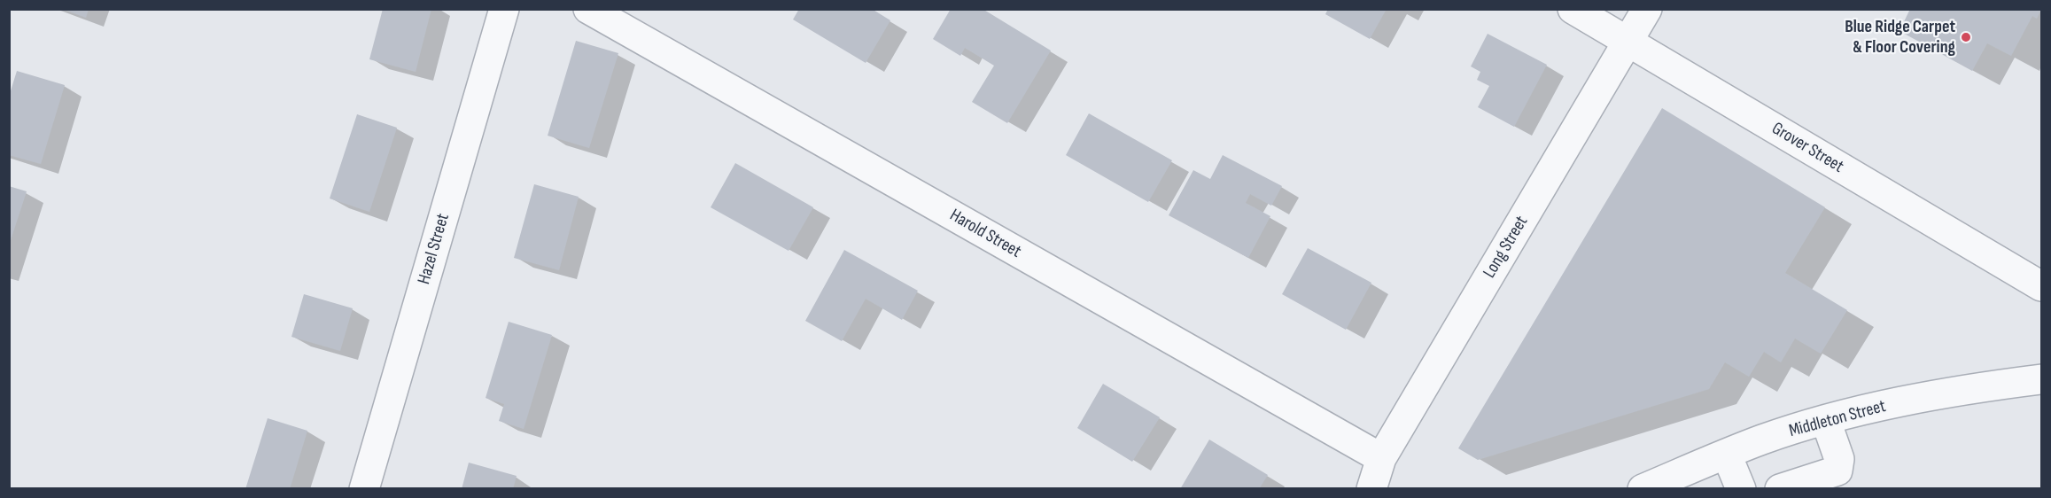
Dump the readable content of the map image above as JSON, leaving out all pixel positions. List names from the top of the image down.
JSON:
{
  "streets": {
    "street": [
      "Grover Street",
      "Harold Street",
      "Long Street",
      "Hazel Street",
      "Middleton Street"
    ]
  },
  "crossings": [
    ["Grover Street", "Long Street"],
    ["Harold Street", "Long Street"]
  ],
  "places": ["Blue Ridge Carpet & Floor Covering"]
}
